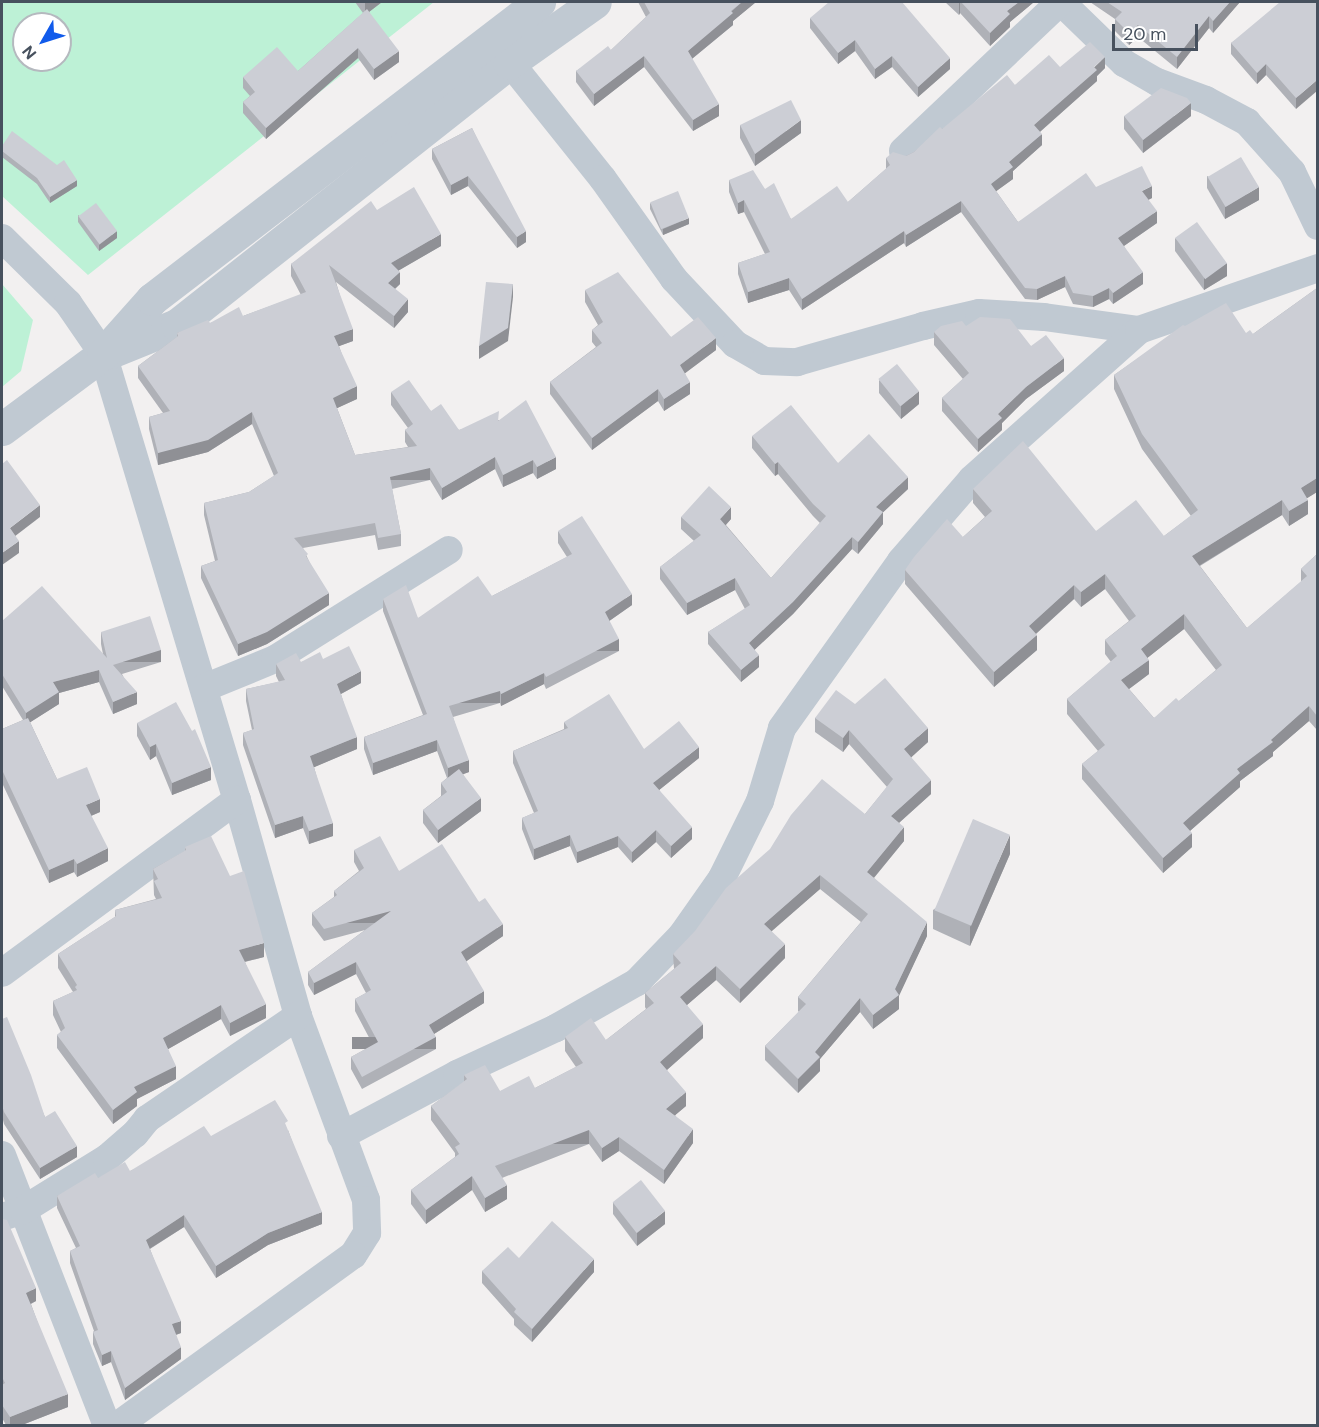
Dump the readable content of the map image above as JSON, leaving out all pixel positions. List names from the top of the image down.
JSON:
{
  "scale_bar": "20 m",
  "north": "bottom left"
}
